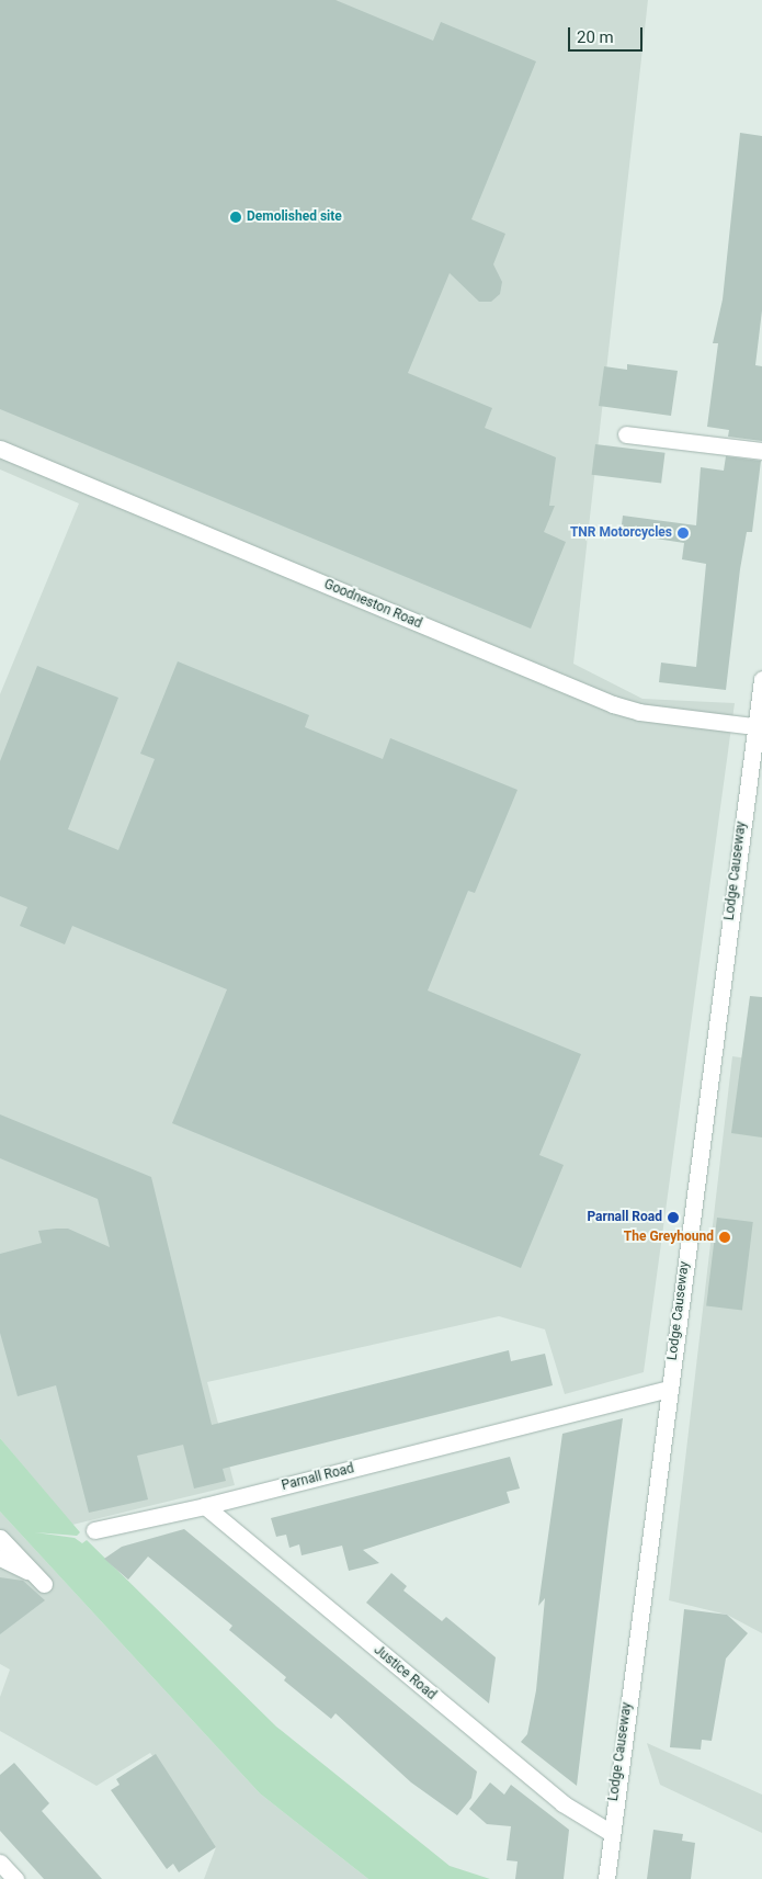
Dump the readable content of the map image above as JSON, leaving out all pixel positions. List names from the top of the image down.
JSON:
{
  "streets": {
    "street": [
      "Goodneston Road",
      "Lodge Causeway",
      "Parnall Road",
      "Justice Road"
    ]
  },
  "crossings": [
    ["Goodneston Road", "Lodge Causeway"],
    ["Lodge Causeway", "Parnall Road"],
    ["Lodge Causeway", "Justice Road"],
    ["Parnall Road", "Justice Road"]
  ],
  "places": [
    "Demolished site",
    "TNR Motorcycles",
    "Parnall Road",
    "The Greyhound"
  ],
  "scale_bar": "20 m"
}
